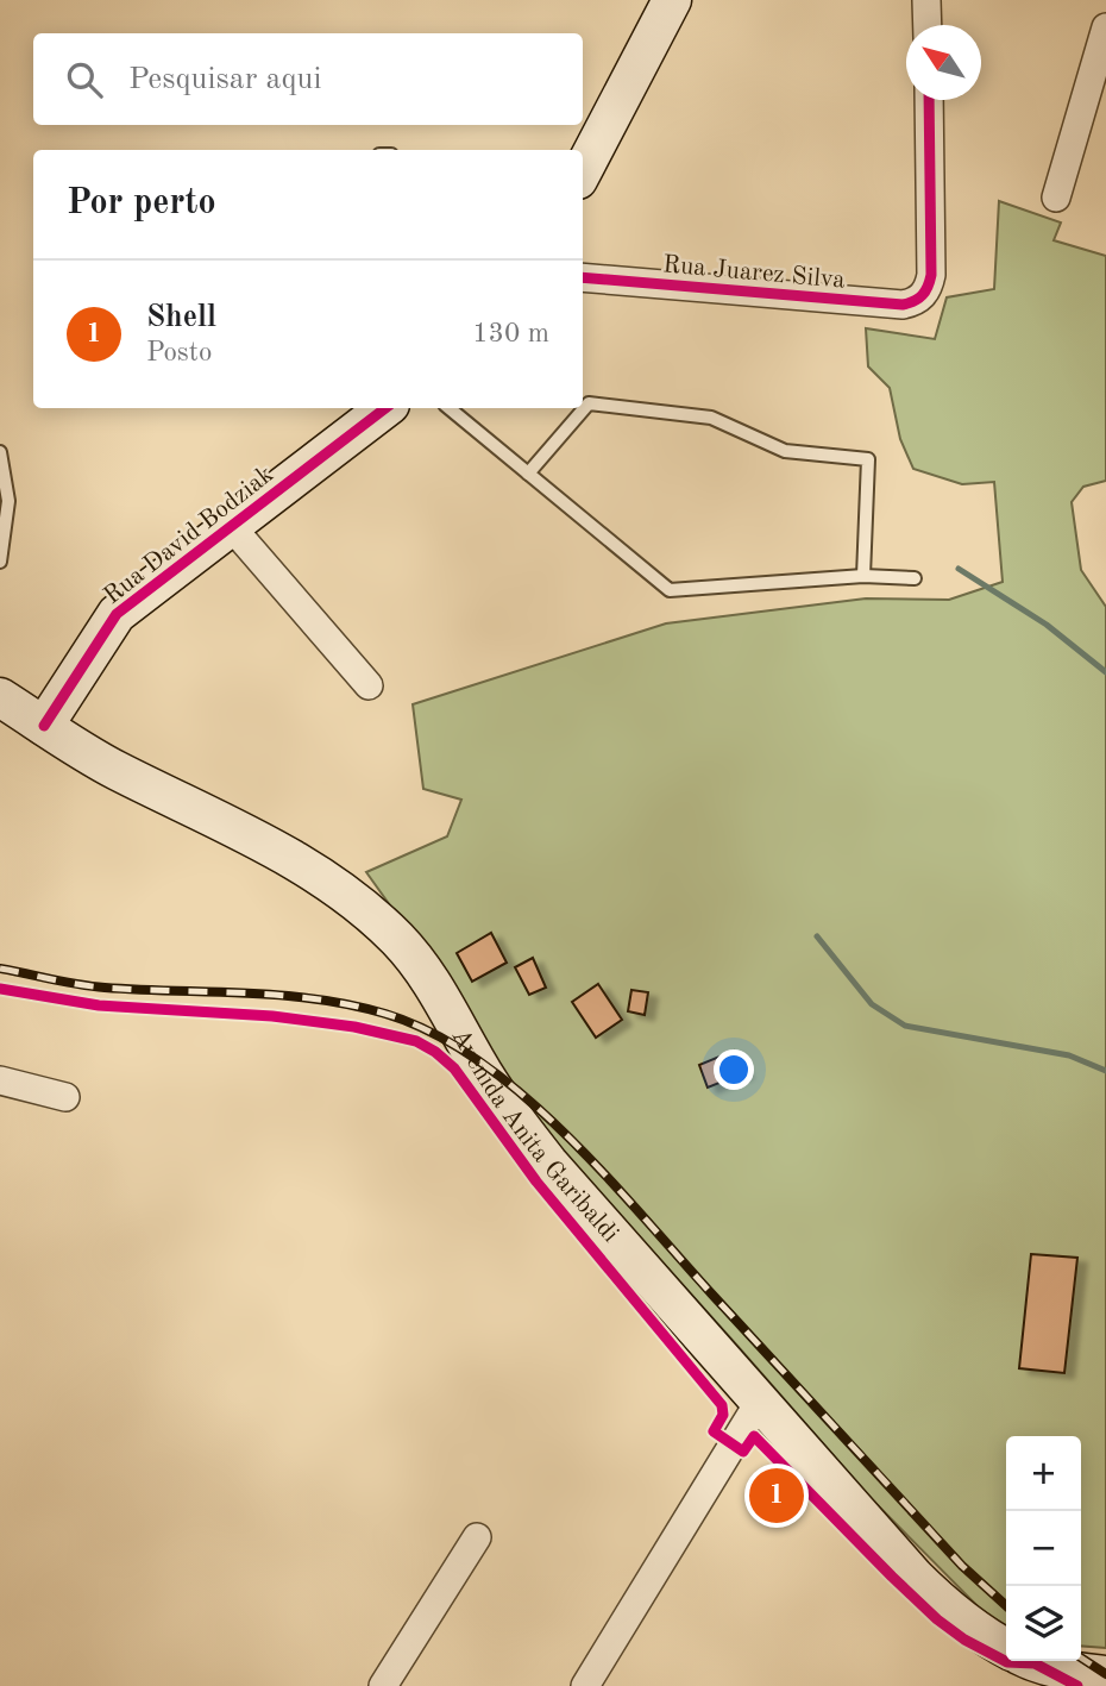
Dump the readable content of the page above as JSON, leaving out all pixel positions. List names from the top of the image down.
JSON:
{
  "streets": {
    "main road": ["Rua David Bodziak", "Avenida Anita Garibaldi"],
    "street": ["Rua Juarez Silva"]
  },
  "crossings": [
    ["Rua David Bodziak", "Avenida Anita Garibaldi"]
  ],
  "north": "top left",
  "page": {
    "search": "Pesquisar aqui",
    "heading": "Por perto",
    "list": [
      {
        "mark": "1",
        "name": "Shell",
        "note": "Posto",
        "value": "130 m"
      }
    ],
    "map_buttons": ["+", "−"],
    "pins": "1"
  }
}
